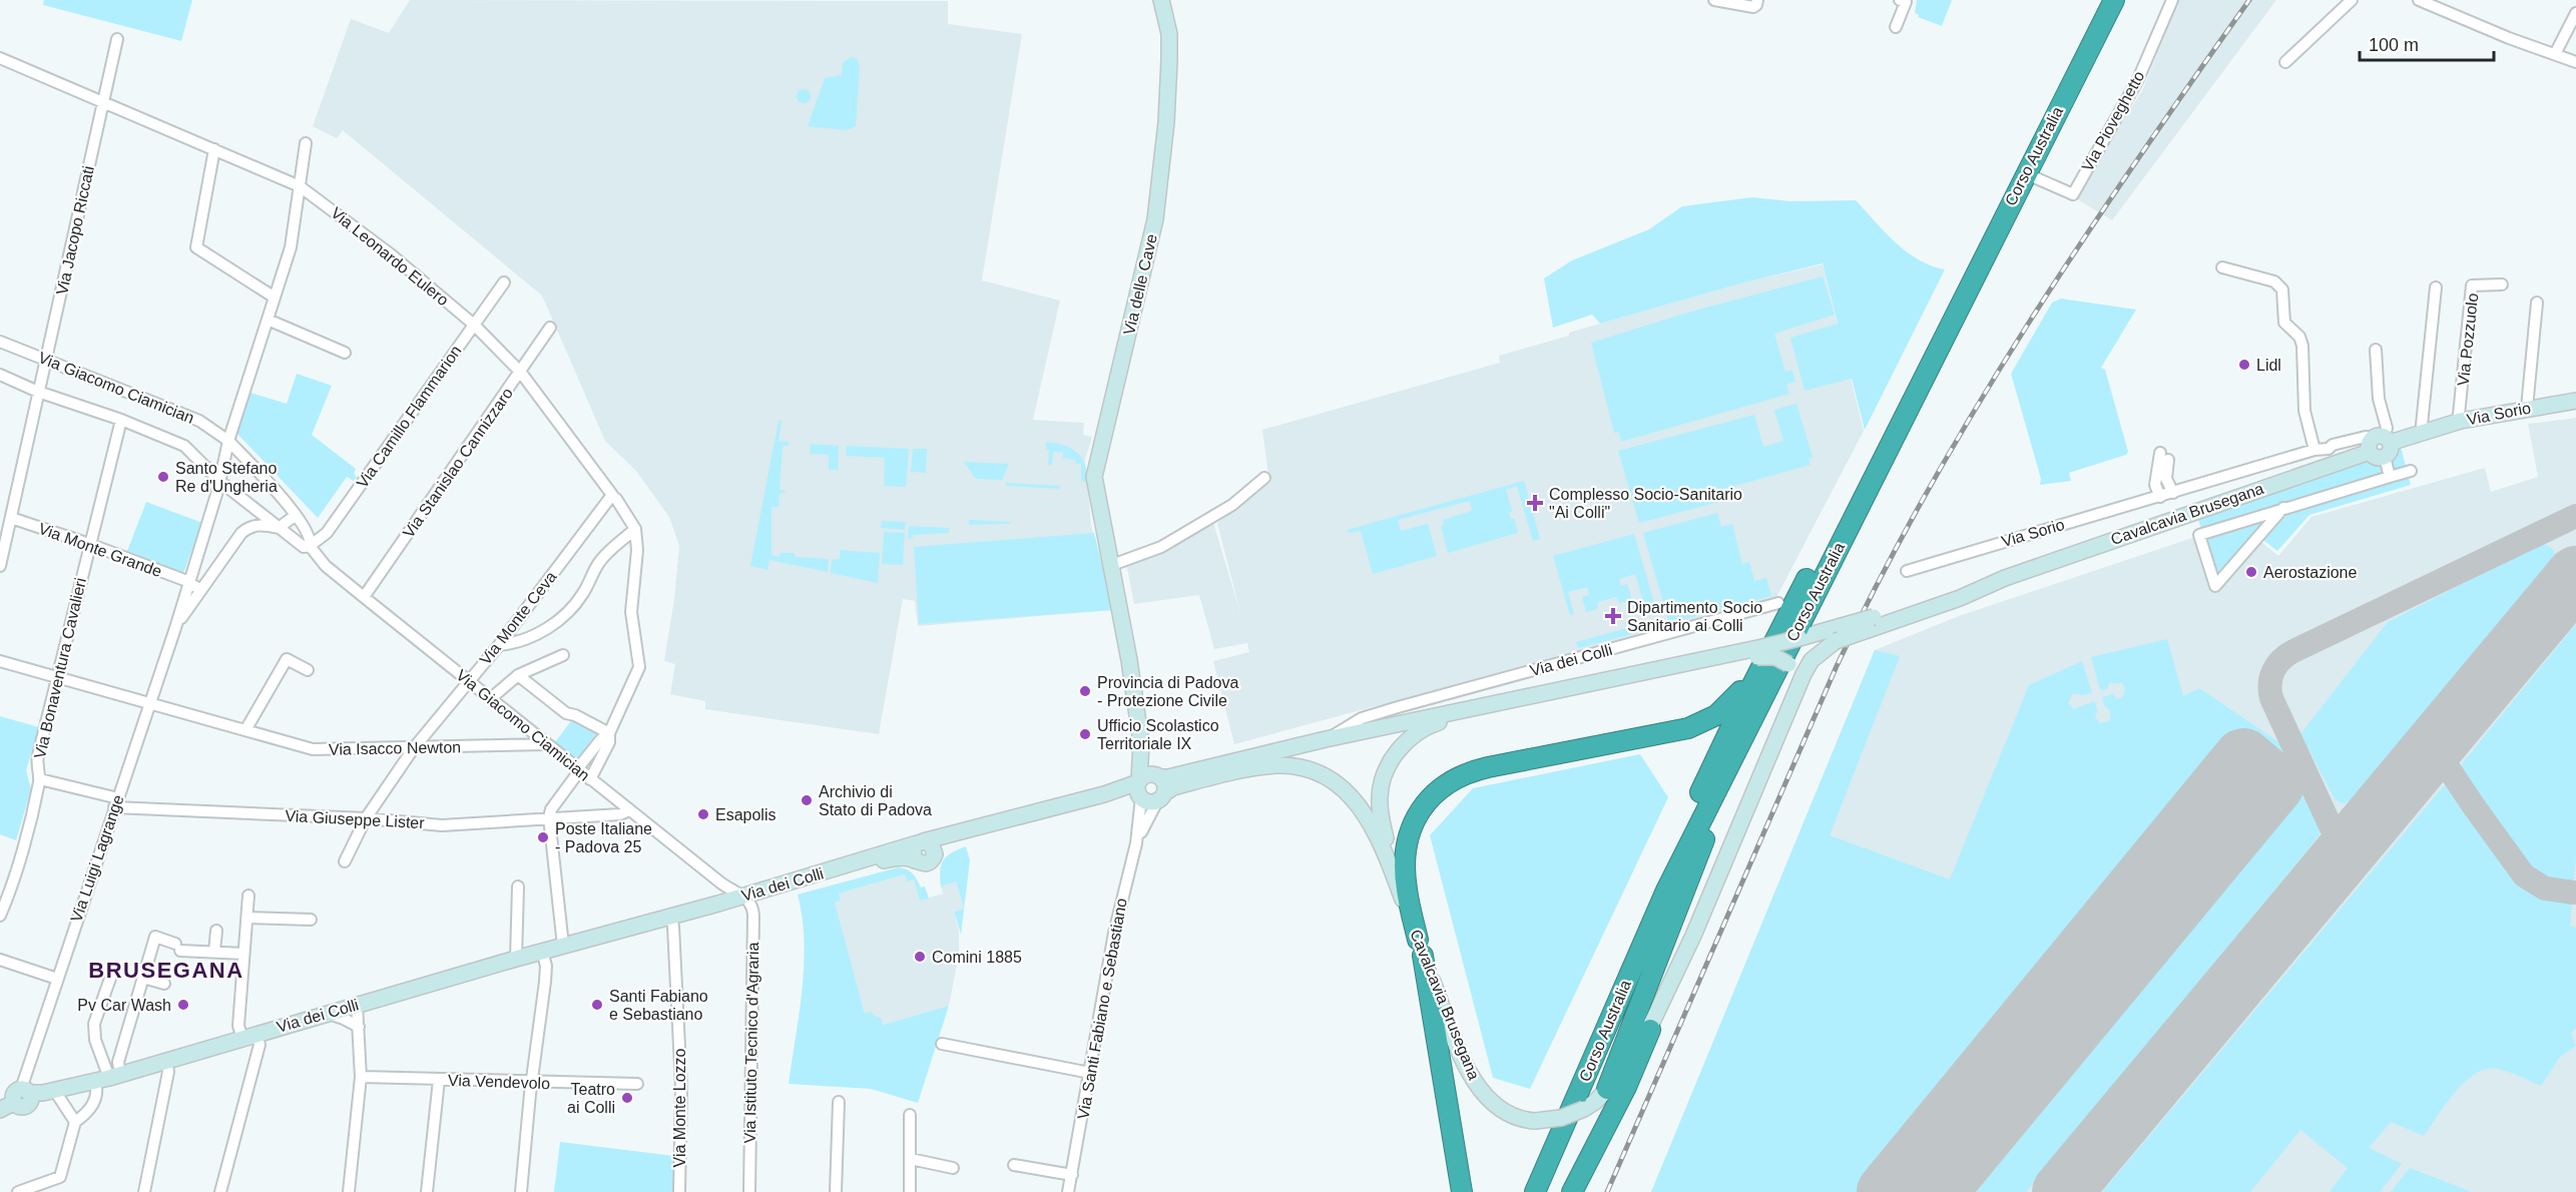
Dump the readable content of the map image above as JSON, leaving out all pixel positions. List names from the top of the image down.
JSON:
{
  "streets": {
    "highway": ["Corso Australia"],
    "main road": [
      "Via delle Cave",
      "Via Sorio",
      "Cavalcavia Brusegana",
      "Via dei Colli"
    ],
    "street": [
      "Via Pioveghetto",
      "Via Jacopo Riccati",
      "Via Leonardo Eulero",
      "Via Pozzuolo",
      "Via Giacomo Ciamician",
      "Via Camillo Flammarion",
      "Via Stanislao Cannizzaro",
      "Via Monte Grande",
      "Via Monte Ceva",
      "Via Bonaventura Cavalieri",
      "Via Isacco Newton",
      "Via Giuseppe Lister",
      "Via Luigi Lagrange",
      "Via Santi Fabiano e Sebastiano",
      "Via Istituto Tecnico d'Agraria",
      "Via Vendevolo",
      "Via Monte Lozzo"
    ]
  },
  "crossings": [
    ["Via Pioveghetto", "Corso Australia"],
    ["Corso Australia", "Via dei Colli"],
    ["Via Jacopo Riccati", "Via Leonardo Eulero"],
    ["Via Jacopo Riccati", "Via Giacomo Ciamician"],
    ["Via Jacopo Riccati", "Via Monte Grande"],
    ["Via Leonardo Eulero", "Via Giacomo Ciamician"],
    ["Via Leonardo Eulero", "Via Camillo Flammarion"],
    ["Via Leonardo Eulero", "Via Stanislao Cannizzaro"],
    ["Via Leonardo Eulero", "Via Monte Ceva"],
    ["Via Leonardo Eulero", "Via Giuseppe Lister"],
    ["Via delle Cave", "Cavalcavia Brusegana"],
    ["Via delle Cave", "Via dei Colli"],
    ["Via delle Cave", "Via Santi Fabiano e Sebastiano"],
    ["Via Pozzuolo", "Via Sorio"],
    ["Via Giacomo Ciamician", "Via Camillo Flammarion"],
    ["Via Giacomo Ciamician", "Via Stanislao Cannizzaro"],
    ["Via Giacomo Ciamician", "Via Monte Ceva"],
    ["Via Giacomo Ciamician", "Via dei Colli"],
    ["Via Giacomo Ciamician", "Via Bonaventura Cavalieri"],
    ["Via Giacomo Ciamician", "Via Isacco Newton"],
    ["Via Giacomo Ciamician", "Via Giuseppe Lister"],
    ["Via Giacomo Ciamician", "Via Istituto Tecnico d'Agraria"],
    ["Via Sorio", "Cavalcavia Brusegana"],
    ["Cavalcavia Brusegana", "Via dei Colli"],
    ["Cavalcavia Brusegana", "Via Santi Fabiano e Sebastiano"],
    ["Via Monte Grande", "Via Bonaventura Cavalieri"],
    ["Via Monte Ceva", "Via Isacco Newton"],
    ["Via Monte Ceva", "Via Giuseppe Lister"],
    ["Via dei Colli", "Via Luigi Lagrange"],
    ["Via dei Colli", "Via Santi Fabiano e Sebastiano"],
    ["Via dei Colli", "Via Istituto Tecnico d'Agraria"],
    ["Via dei Colli", "Via Monte Lozzo"],
    ["Via Bonaventura Cavalieri", "Via Isacco Newton"],
    ["Via Bonaventura Cavalieri", "Via Giuseppe Lister"],
    ["Via Isacco Newton", "Via Luigi Lagrange"],
    ["Via Giuseppe Lister", "Via Luigi Lagrange"]
  ],
  "districts": ["BRUSEGANA"],
  "places": {
    "other": [
      "Lidl",
      "Santo Stefano Re d'Ungheria",
      "Aerostazione",
      "Provincia di Padova - Protezione Civile",
      "Ufficio Scolastico Territoriale IX",
      "Archivio di Stato di Padova",
      "Esapolis",
      "Poste Italiane - Padova 25",
      "Comini 1885",
      "Pv Car Wash",
      "Santi Fabiano e Sebastiano",
      "Teatro ai Colli"
    ],
    "health": ["Complesso Socio-Sanitario \"Ai Colli\"", "Dipartimento Socio Sanitario ai Colli"]
  },
  "scale_bar": "100 m"
}
